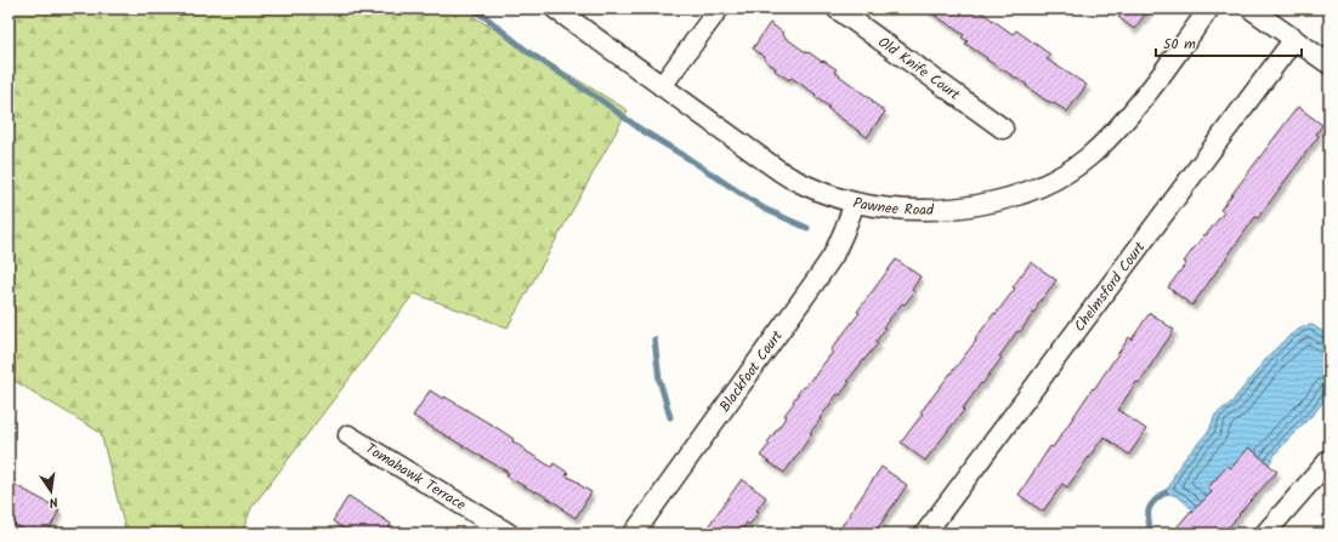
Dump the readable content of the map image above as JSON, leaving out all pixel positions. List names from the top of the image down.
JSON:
{
  "streets": {
    "street": [
      "Old Knife Court",
      "Pawnee Road",
      "Chelmsford Court",
      "Blackfoot Court",
      "Tomahawk Terrace"
    ]
  },
  "crossings": [
    ["Pawnee Road", "Blackfoot Court"]
  ],
  "scale_bar": "50 m",
  "north": "bottom"
}
